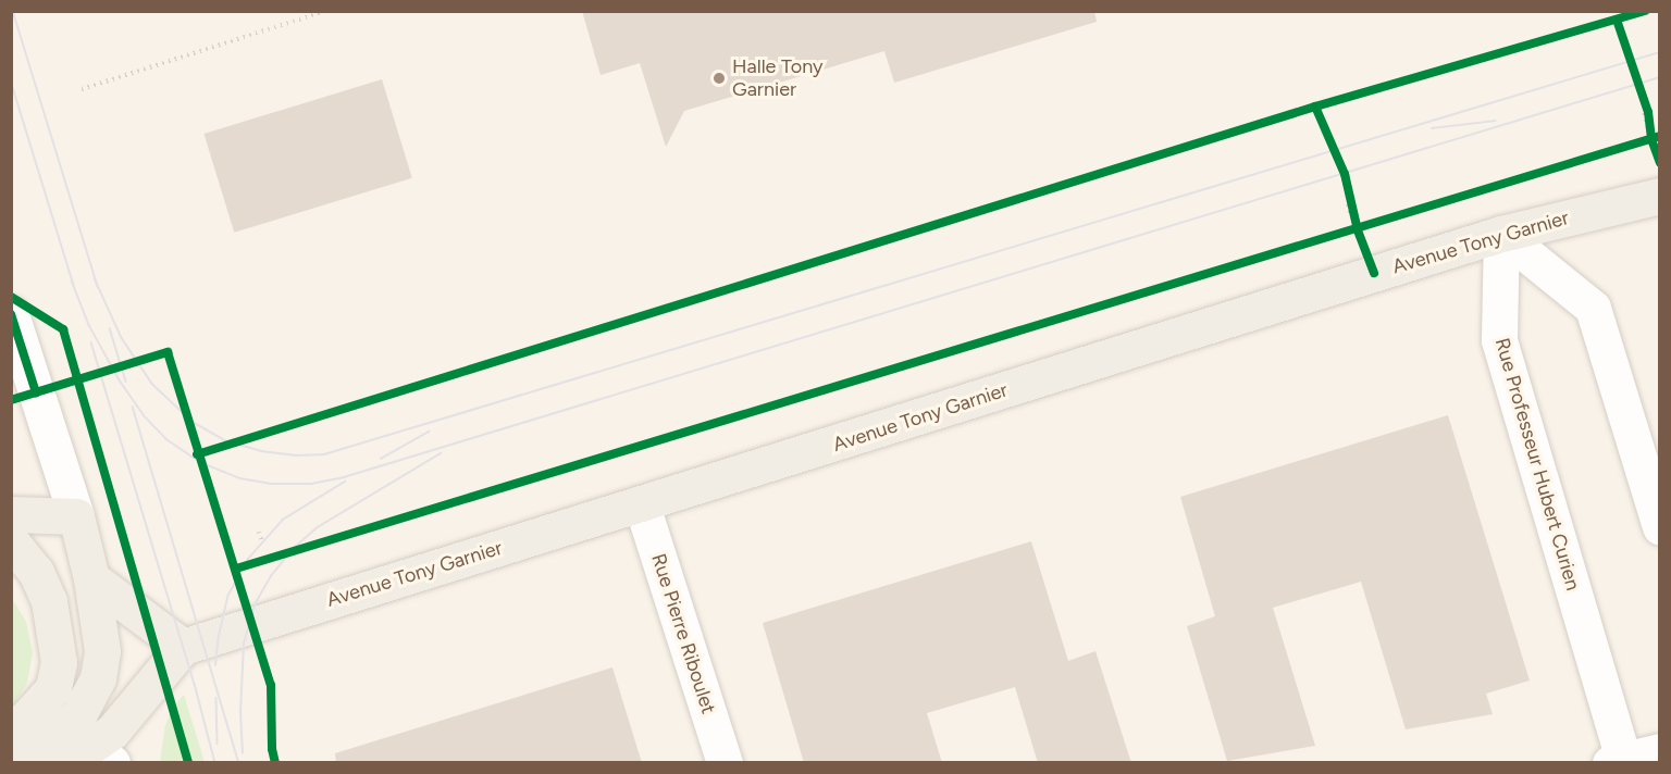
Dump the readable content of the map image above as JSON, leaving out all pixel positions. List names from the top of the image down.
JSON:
{
  "streets": {
    "main road": ["Avenue Tony Garnier"],
    "street": ["Rue Professeur Hubert Curien", "Rue Pierre Riboulet"]
  },
  "crossings": [
    ["Avenue Tony Garnier", "Rue Professeur Hubert Curien"],
    ["Avenue Tony Garnier", "Rue Pierre Riboulet"]
  ],
  "places": ["Halle Tony Garnier"]
}
